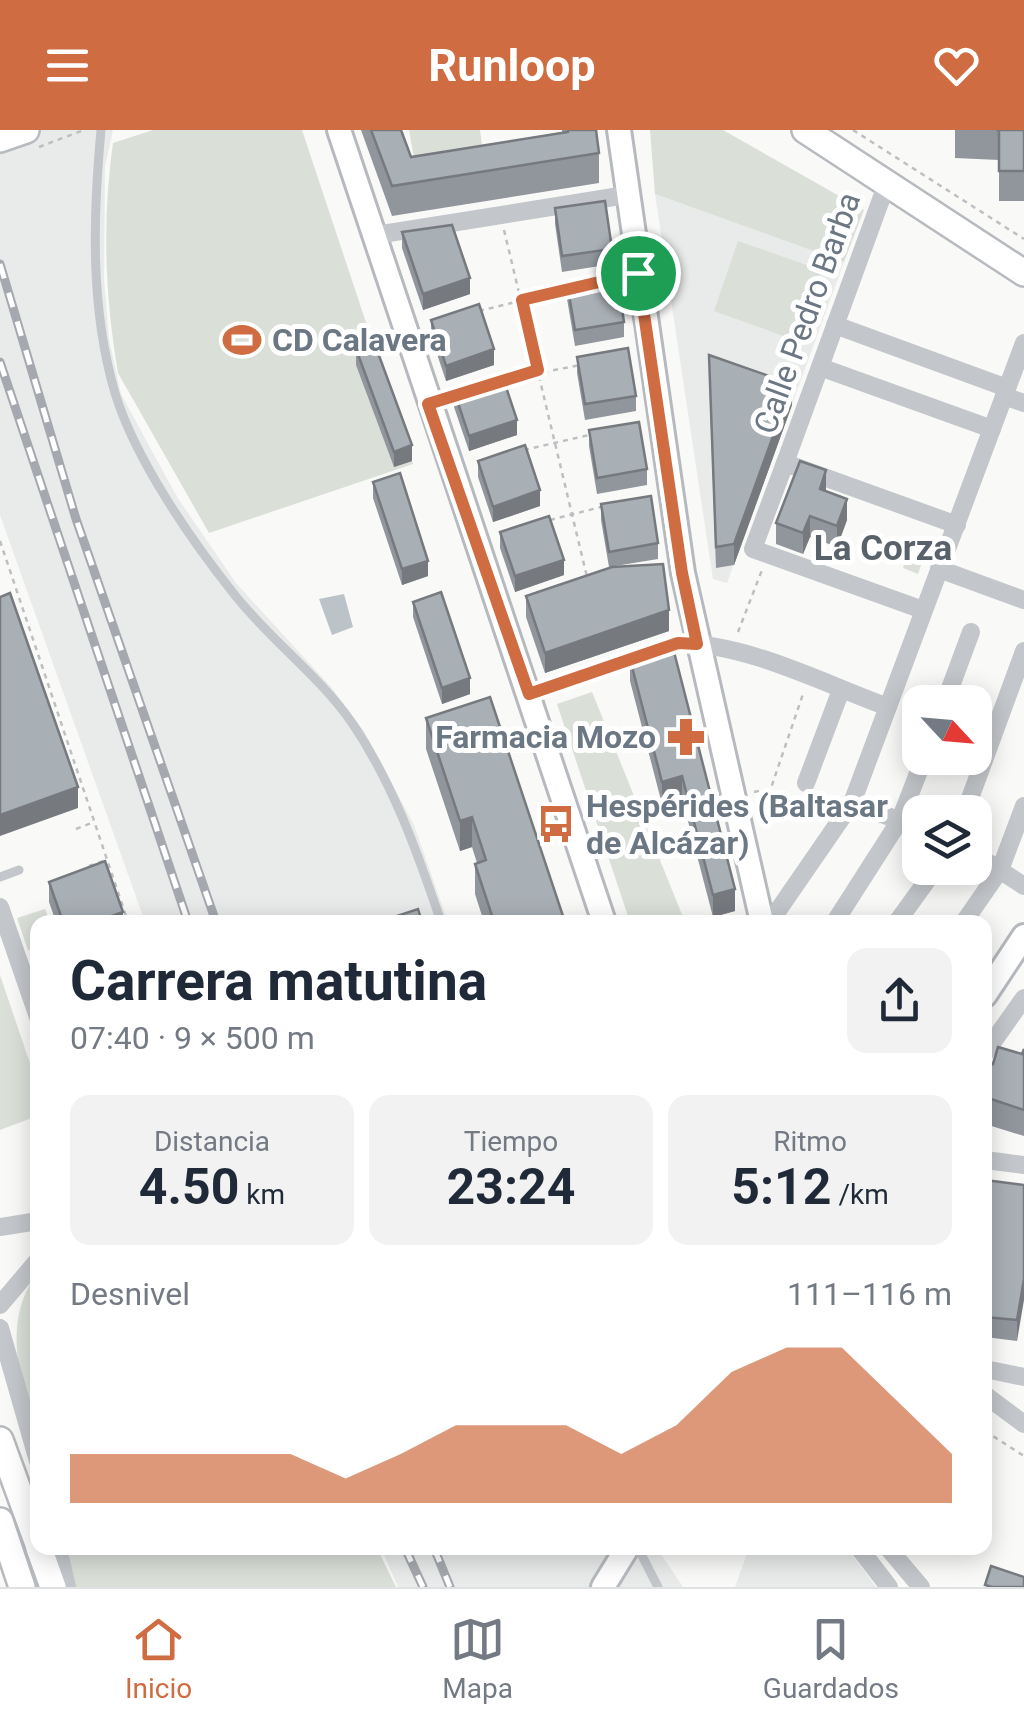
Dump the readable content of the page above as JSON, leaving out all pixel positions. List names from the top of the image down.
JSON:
{
  "streets": {
    "street": ["Calle Pedro Barba"]
  },
  "districts": ["La Corza"],
  "places": {
    "sports": ["CD Calavera"],
    "pharmacy": ["Farmacia Mozo"],
    "bus stop": ["Hespérides (Baltasar de Alcázar)"]
  },
  "north": "bottom right",
  "page": {
    "header": "Runloop",
    "heading": ["Carrera matutina", "07:40 · 9 × 500 m"],
    "stats": [
      ["Distancia", "4.50 km"],
      ["Tiempo", "23:24"],
      ["Ritmo", "5:12 /km"]
    ],
    "chart": ["Desnivel", "111–116 m"],
    "tabs": ["Inicio", "Mapa", "Guardados"]
  }
}
